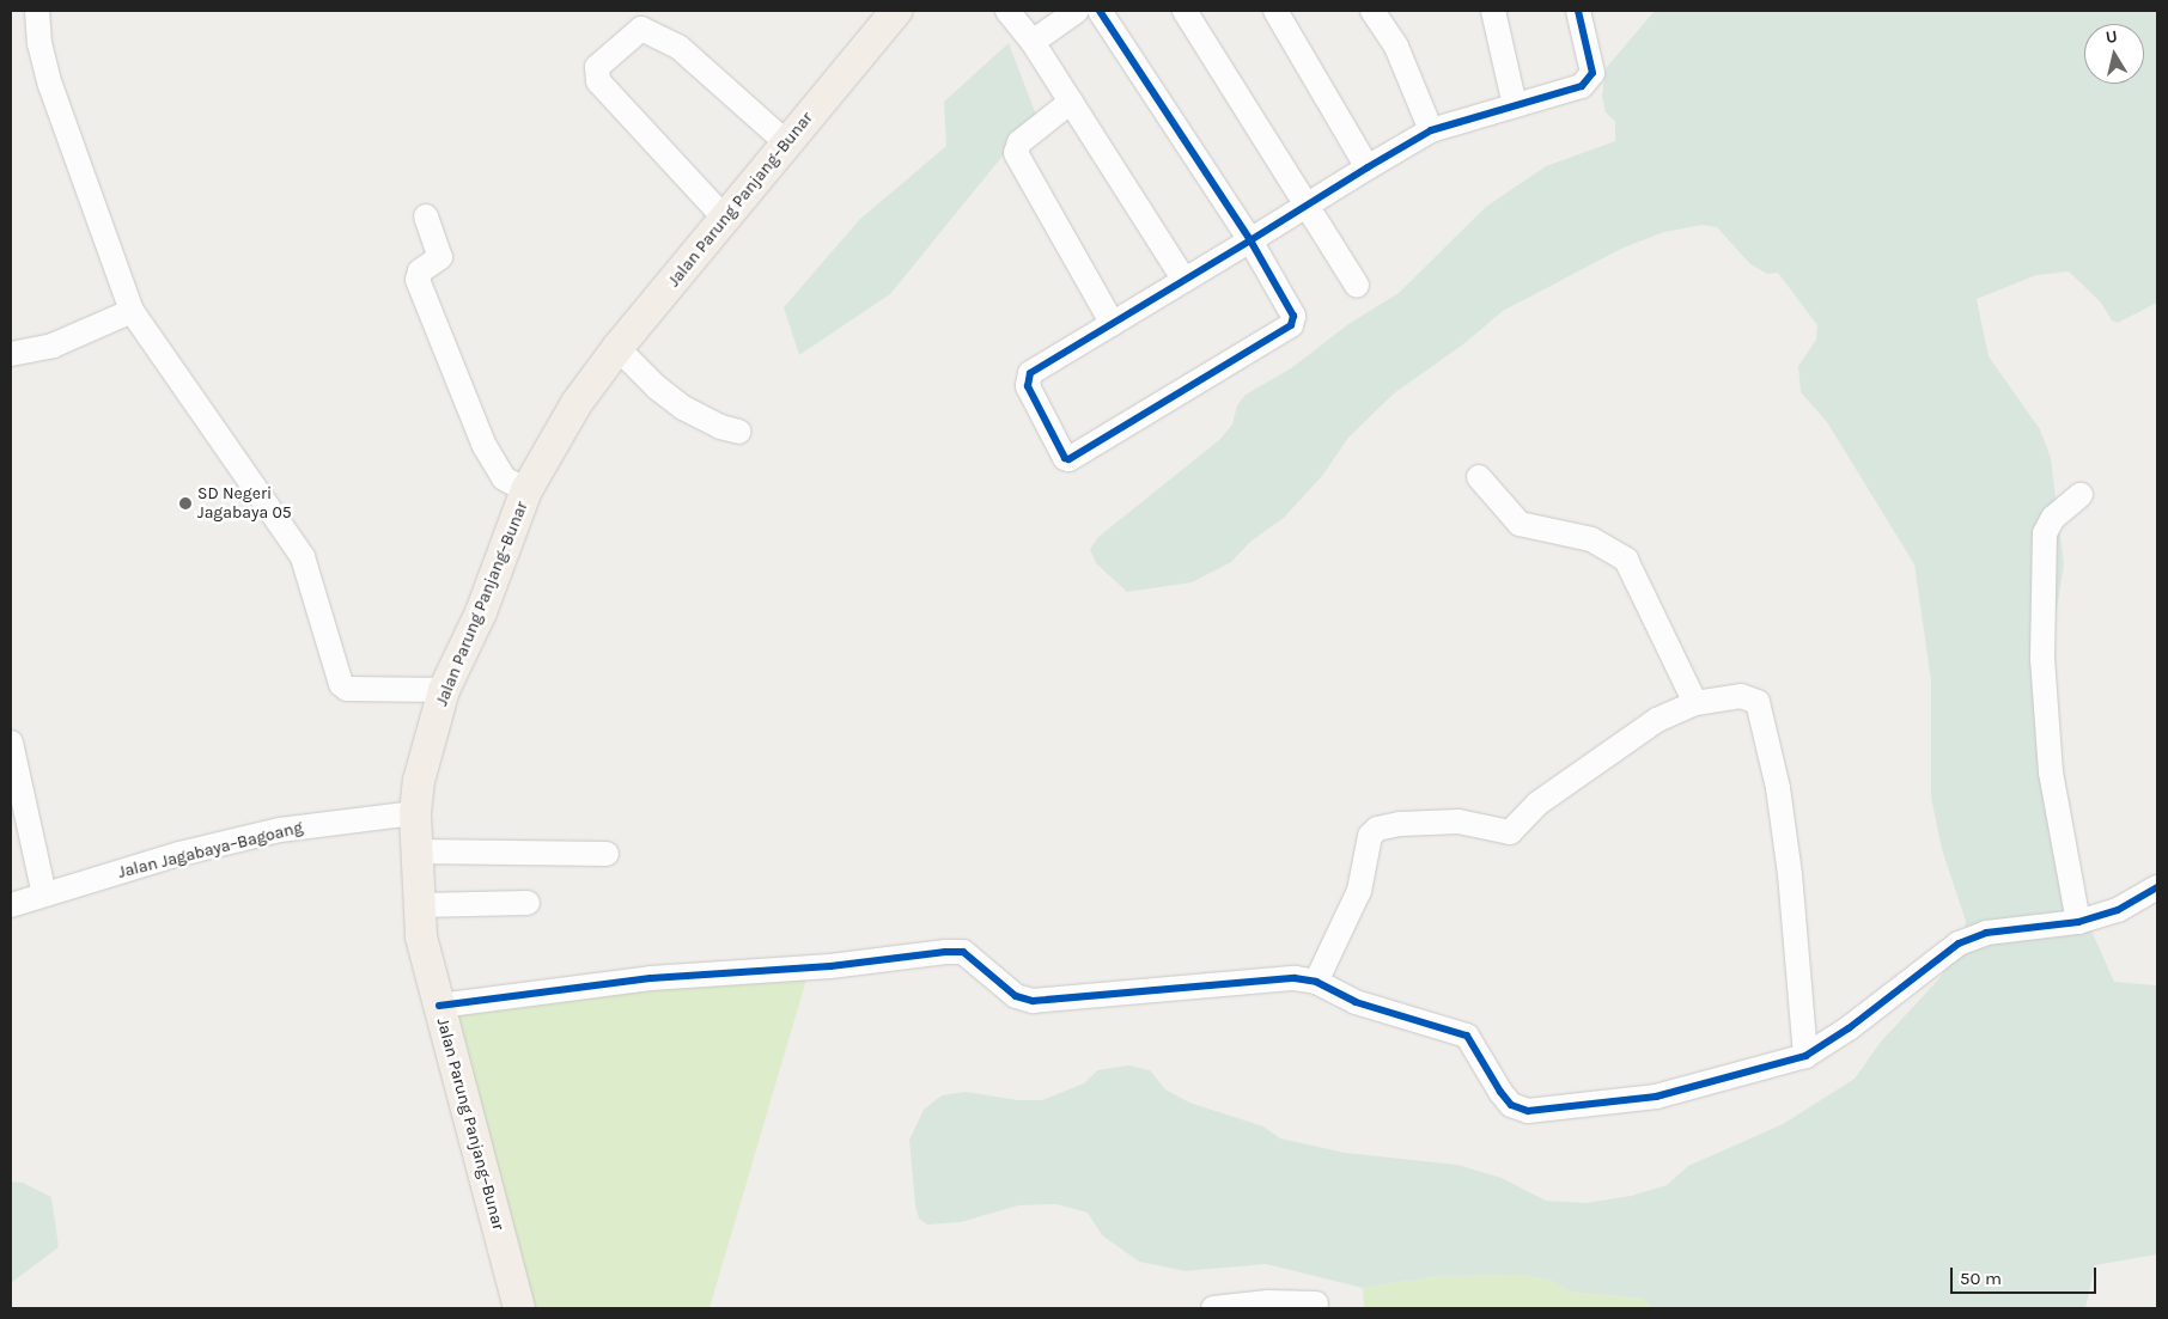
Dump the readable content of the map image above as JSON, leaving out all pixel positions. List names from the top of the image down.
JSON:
{
  "streets": {
    "main road": ["Jalan Parung Panjang–Bunar"],
    "street": ["Jalan Jagabaya–Bagoang"]
  },
  "crossings": [
    ["Jalan Parung Panjang–Bunar", "Jalan Jagabaya–Bagoang"]
  ],
  "places": ["SD Negeri Jagabaya 05"],
  "scale_bar": "50 m",
  "north": "top"
}
